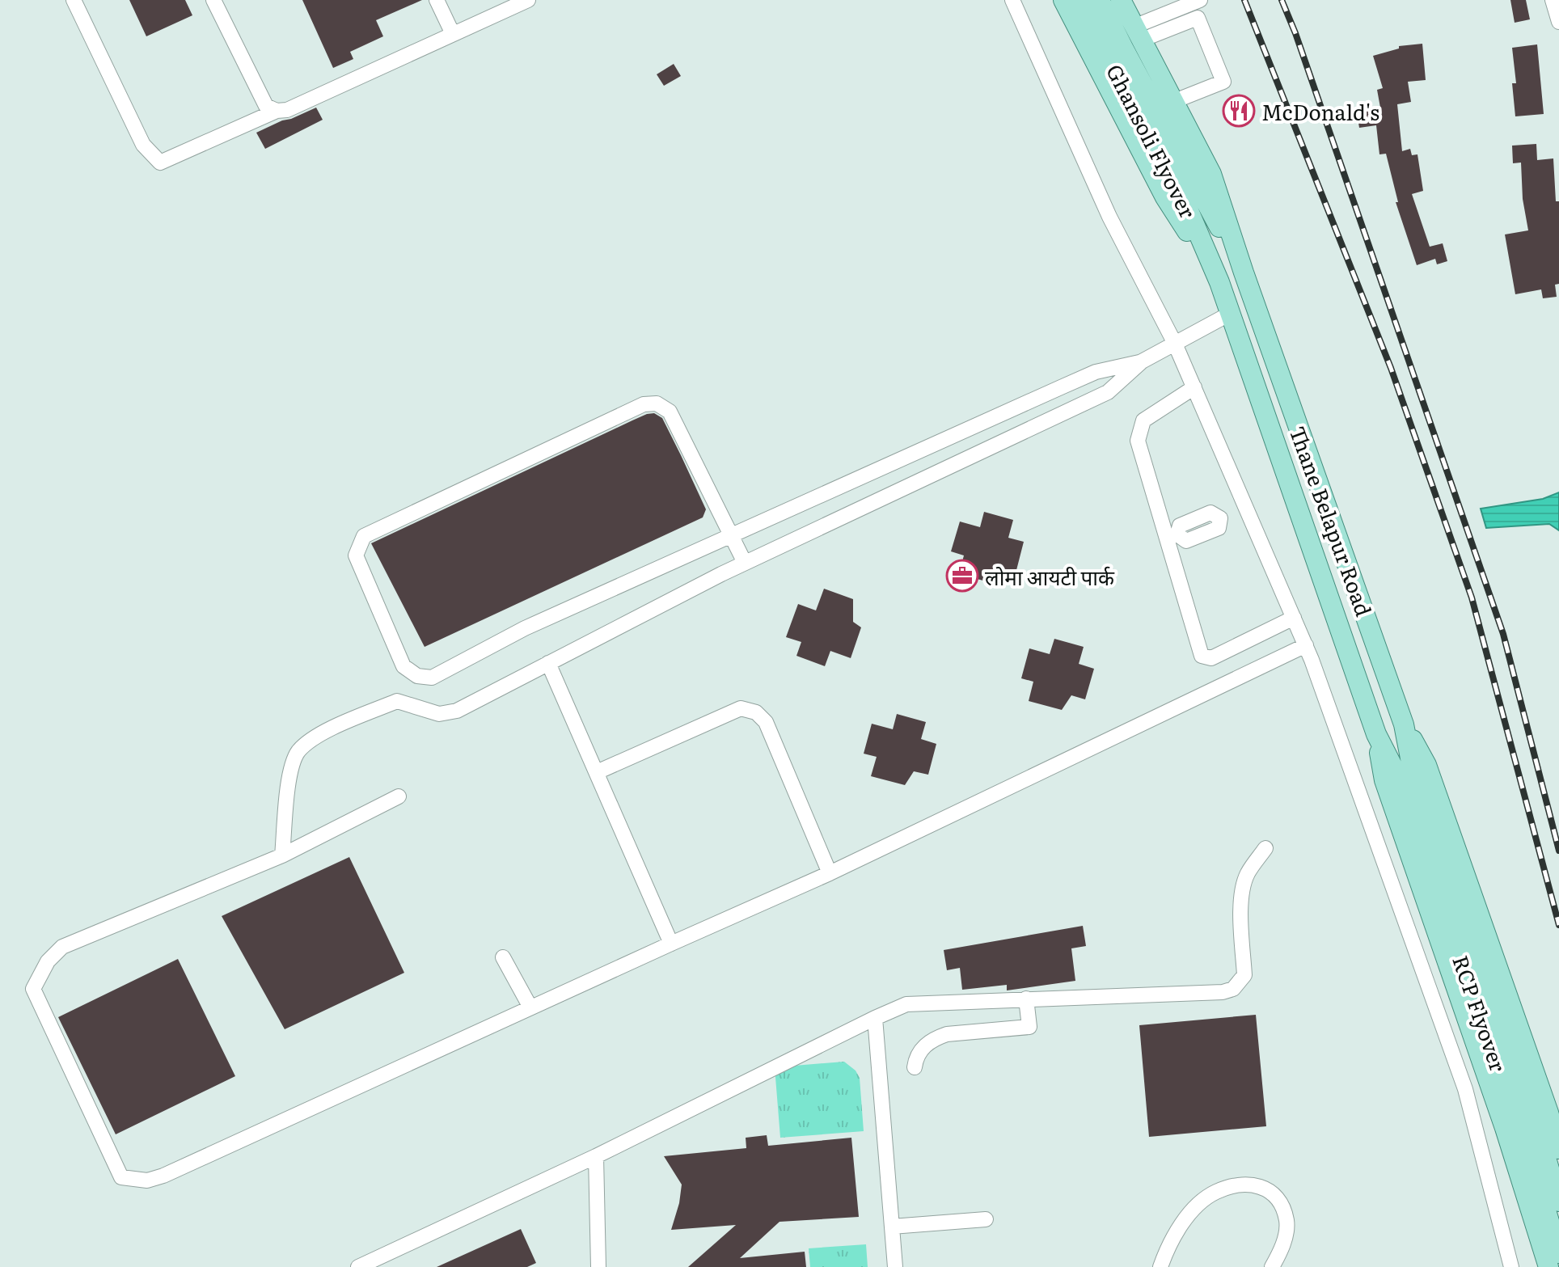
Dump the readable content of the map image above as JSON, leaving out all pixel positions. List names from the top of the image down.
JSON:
{
  "streets": {
    "main road": ["Ghansoli Flyover", "Thane Belapur Road", "RCP Flyover"]
  },
  "crossings": [
    ["Ghansoli Flyover", "Thane Belapur Road"],
    ["Thane Belapur Road", "RCP Flyover"]
  ],
  "places": {
    "restaurant": ["McDonald's"],
    "office": ["लोमा आयटी पार्क"]
  }
}
